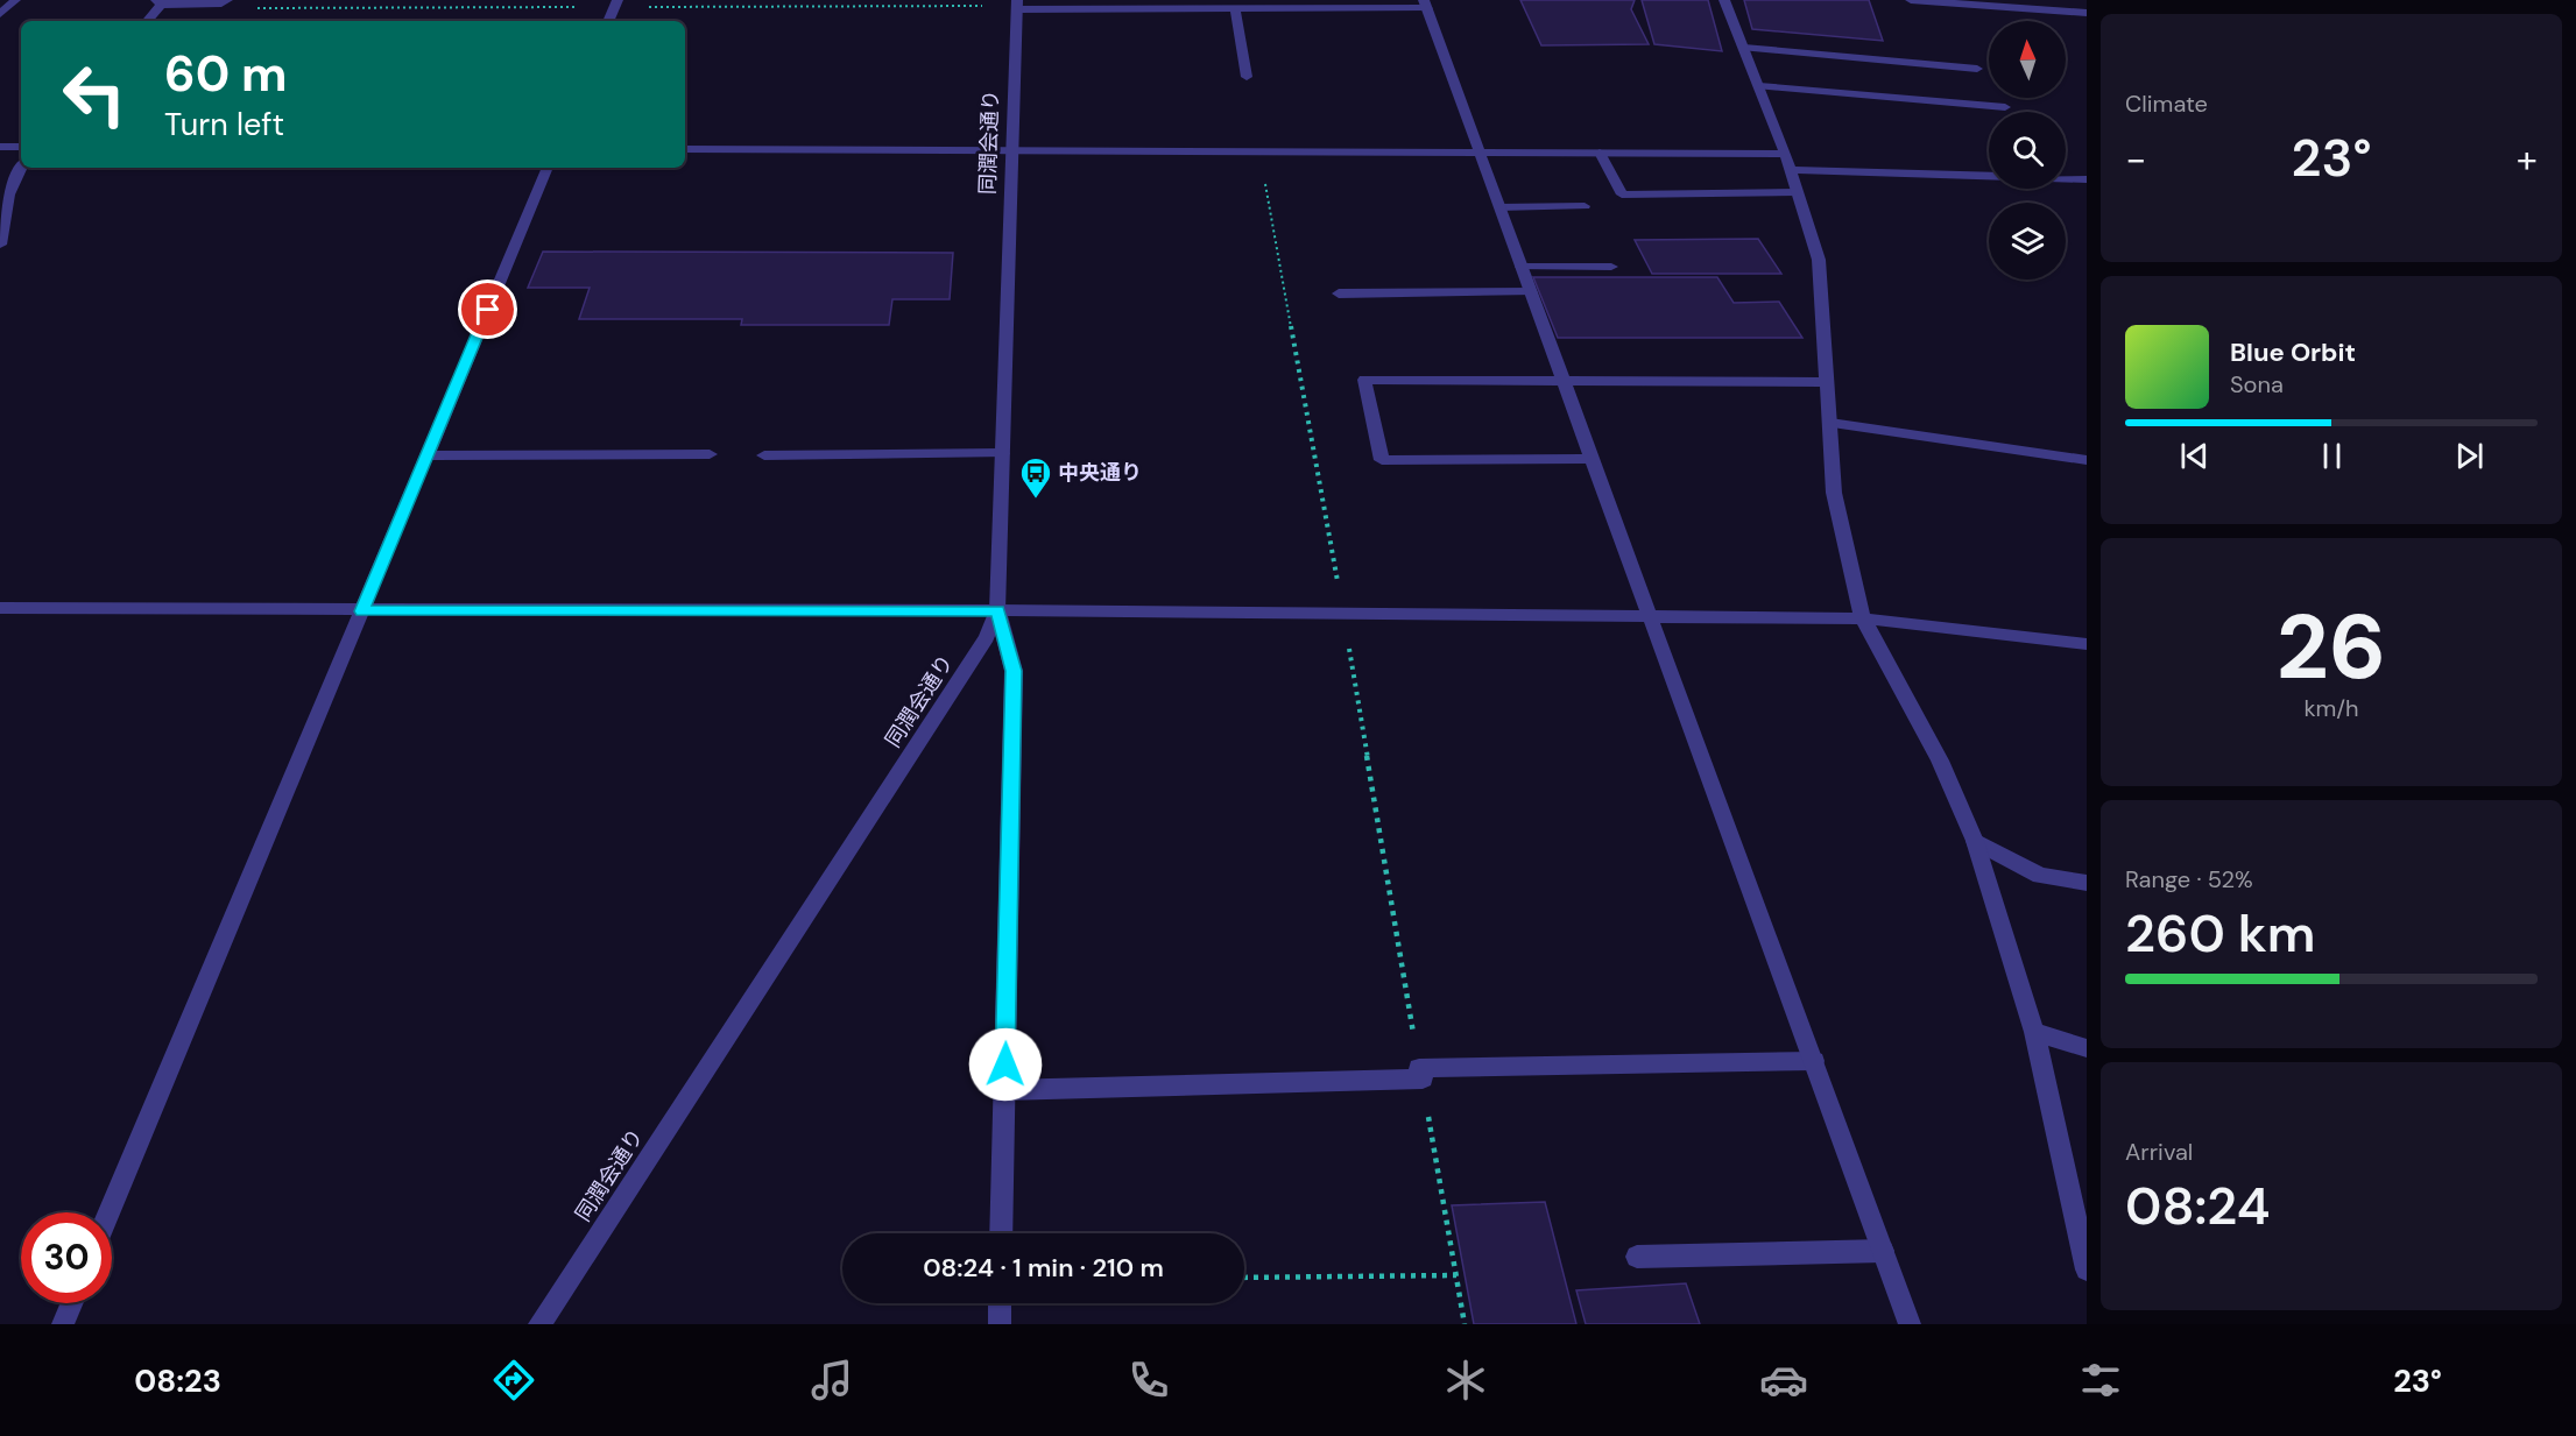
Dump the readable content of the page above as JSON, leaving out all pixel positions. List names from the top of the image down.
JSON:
{
  "streets": {
    "street": ["同潤会通り"]
  },
  "places": {
    "bus stop": ["中央通り"]
  },
  "north": "top",
  "page": {
    "tile": [
      "Climate",
      ["26", "km/h"],
      ["Range · 52%", "260 km"],
      ["Arrival", "08:24"]
    ],
    "turn": ["60 m", "Turn left"],
    "heat": ["−", "23°", "+"],
    "song": ["Blue Orbit", "Sona"],
    "limit": "30",
    "trip": "08:24 · 1 min · 210 m",
    "tabs": ["08:23", "23°"]
  }
}
